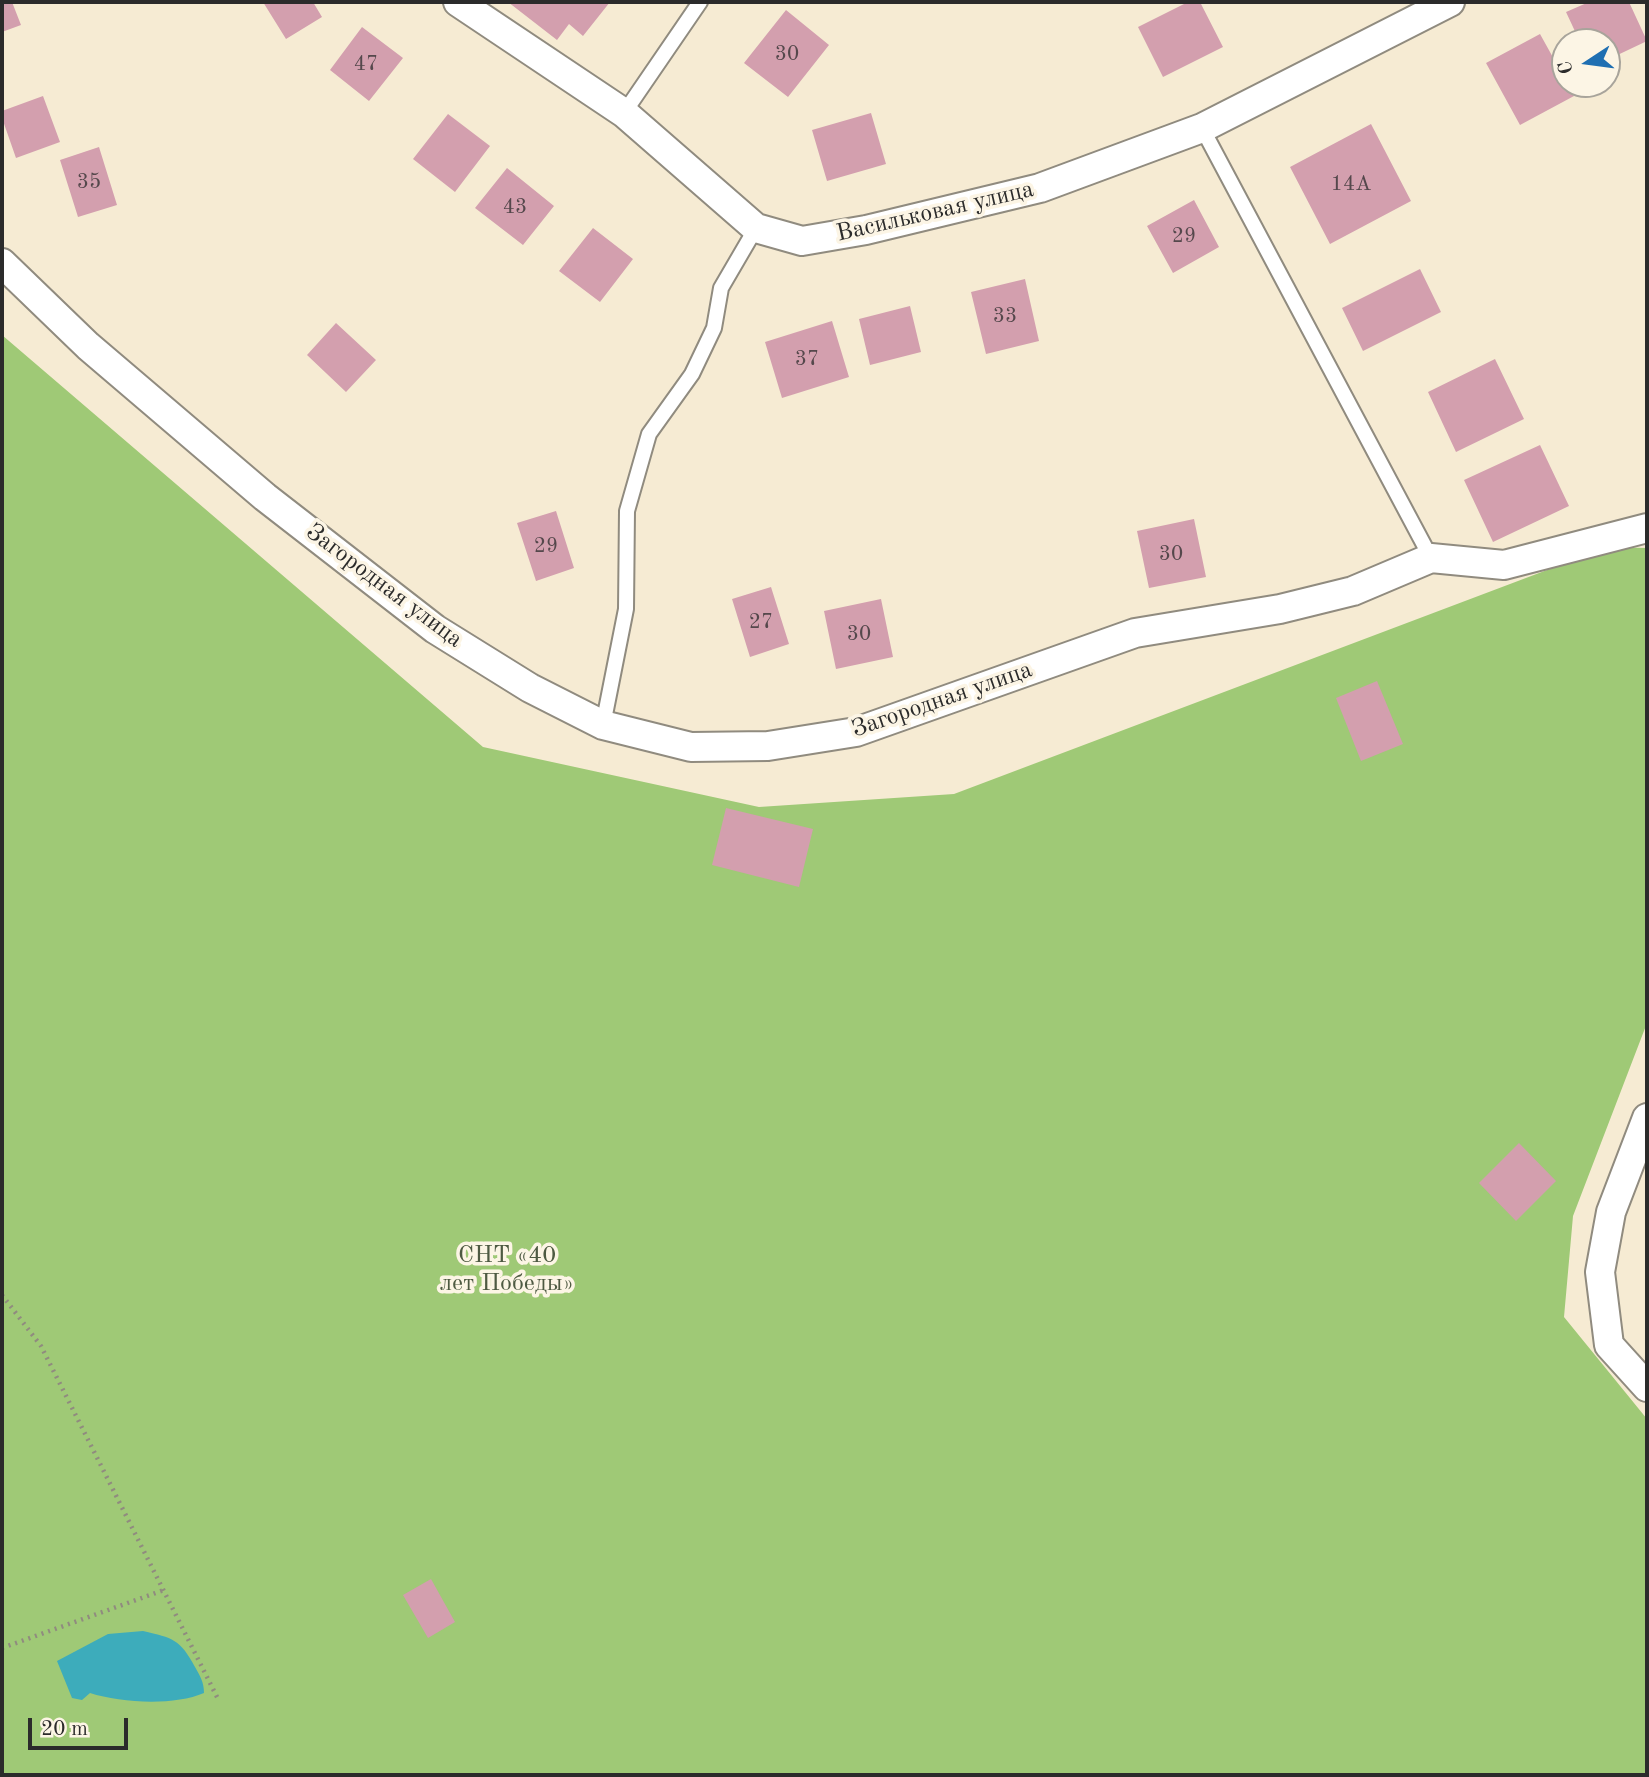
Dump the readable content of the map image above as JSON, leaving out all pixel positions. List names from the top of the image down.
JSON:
{
  "streets": {
    "street": ["Васильковая улица", "Загородная улица"]
  },
  "parks": ["СНТ «40 лет Победы»"],
  "house_numbers": [
    "30",
    "47",
    "35",
    "14А",
    "43",
    "29",
    "33",
    "37",
    "29",
    "30",
    "27",
    "30"
  ],
  "scale_bar": "20 m",
  "north": "left"
}
